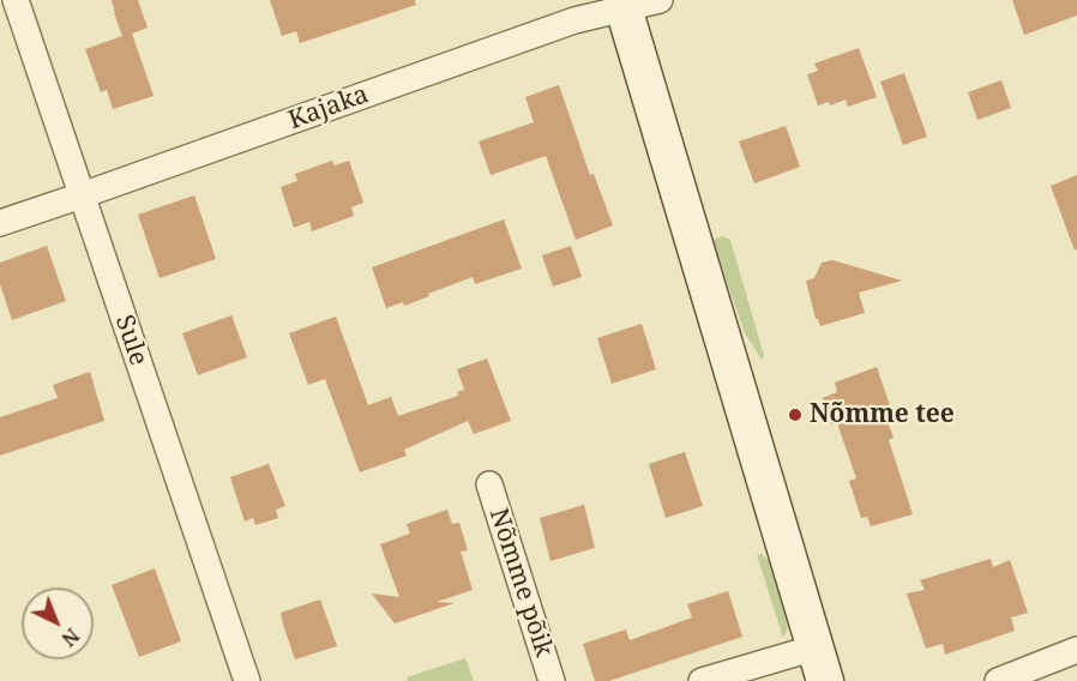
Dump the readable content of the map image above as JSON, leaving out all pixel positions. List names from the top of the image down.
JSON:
{
  "streets": {
    "street": ["Kajaka", "Sule", "Nõmme põik"]
  },
  "crossings": [
    ["Kajaka", "Sule"]
  ],
  "places": ["Nõmme tee"],
  "north": "bottom right"
}
